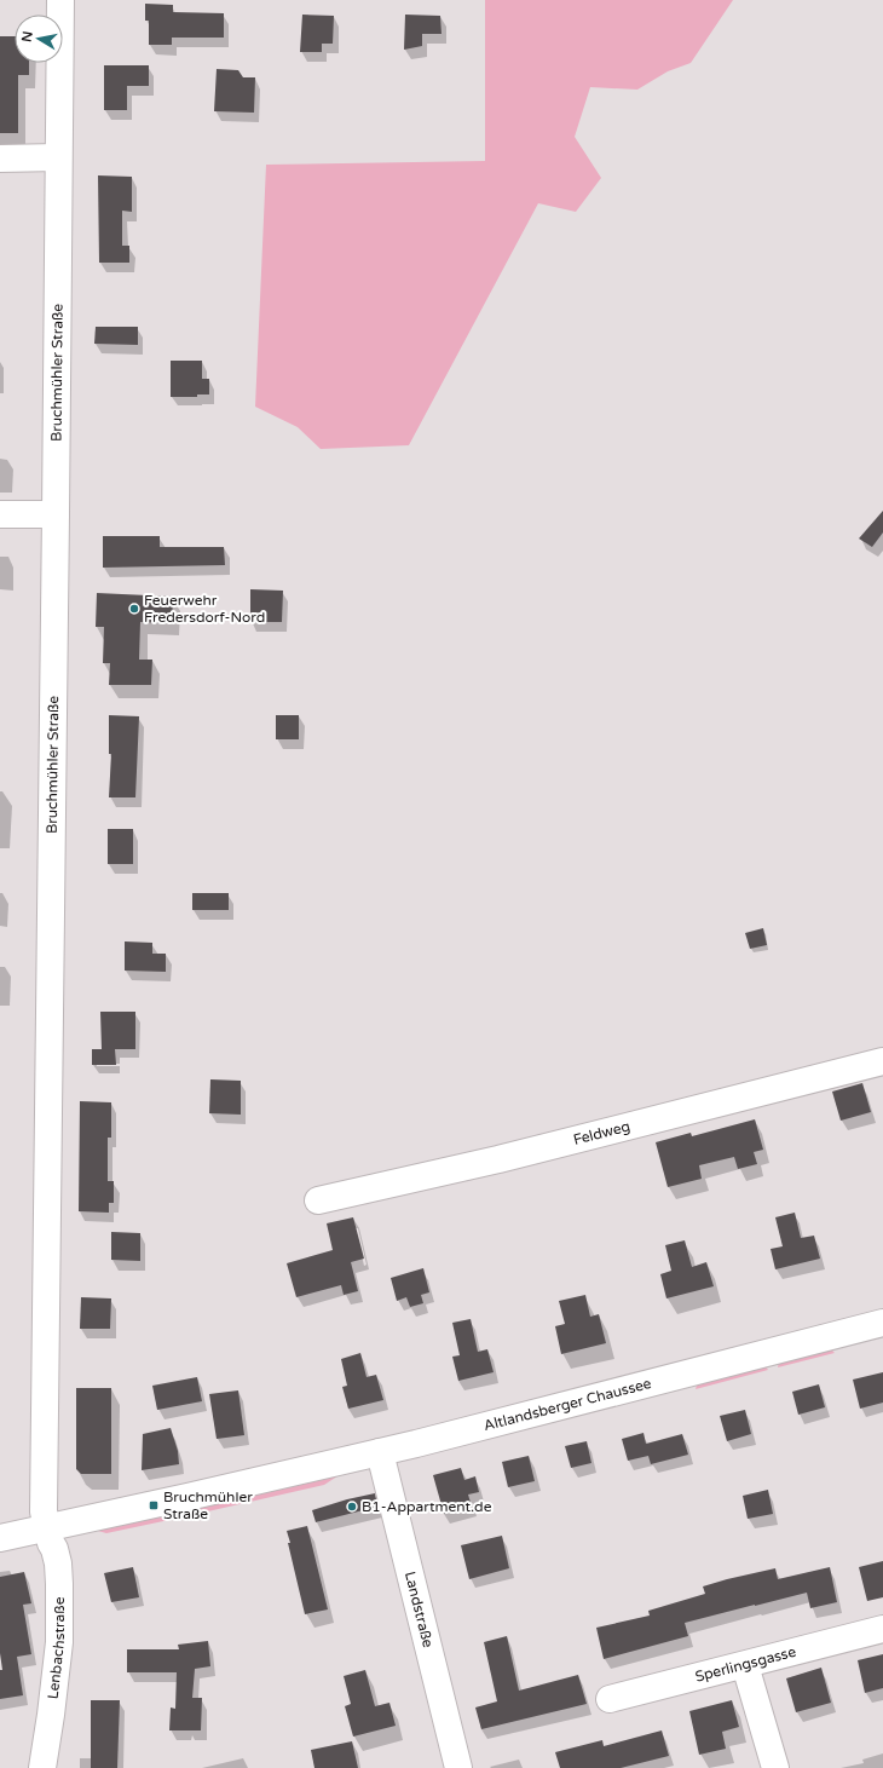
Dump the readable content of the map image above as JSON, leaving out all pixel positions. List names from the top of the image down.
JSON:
{
  "streets": {
    "street": [
      "Bruchmühler Straße",
      "Feldweg",
      "Altlandsberger Chaussee",
      "Landstraße",
      "Lenbachstraße",
      "Sperlingsgasse"
    ]
  },
  "crossings": [
    ["Bruchmühler Straße", "Altlandsberger Chaussee"],
    ["Bruchmühler Straße", "Lenbachstraße"],
    ["Altlandsberger Chaussee", "Landstraße"],
    ["Altlandsberger Chaussee", "Lenbachstraße"]
  ],
  "places": {
    "other": ["Feuerwehr Fredersdorf-Nord", "B1-Appartment.de"],
    "transit": ["Bruchmühler Straße"]
  },
  "north": "left"
}
